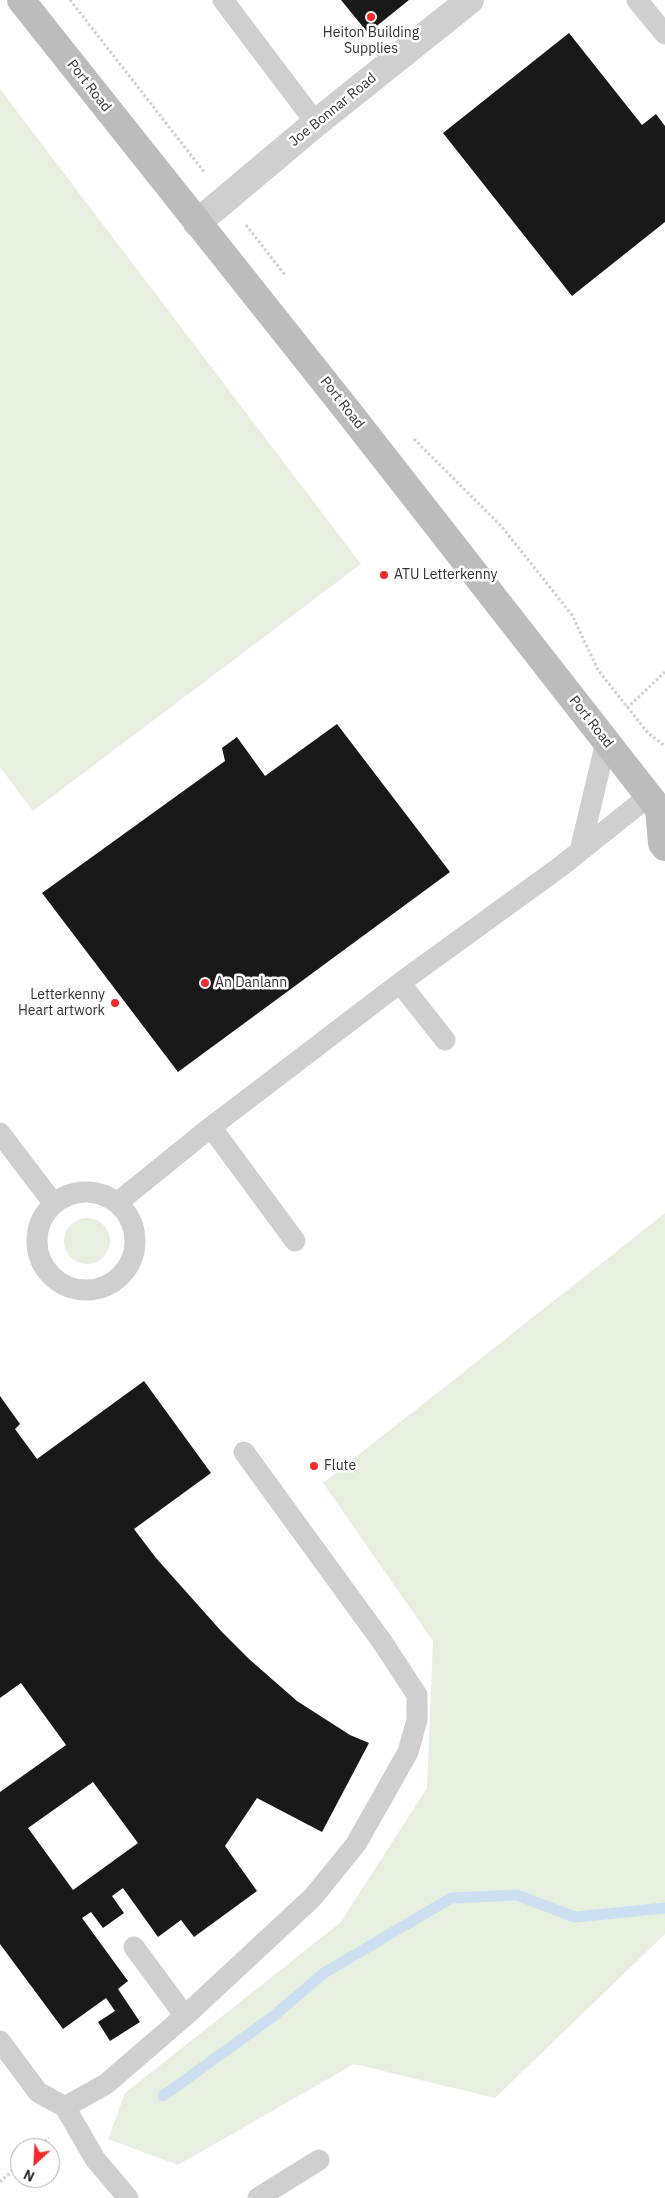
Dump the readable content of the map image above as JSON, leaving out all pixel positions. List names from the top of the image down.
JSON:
{
  "streets": {
    "main road": ["Port Road"],
    "street": ["Joe Bonnar Road"]
  },
  "crossings": [
    ["Port Road", "Joe Bonnar Road"]
  ],
  "places": [
    "Heiton Building Supplies",
    "ATU Letterkenny",
    "An Danlann",
    "Letterkenny Heart artwork",
    "Flute"
  ],
  "north": "bottom left"
}
